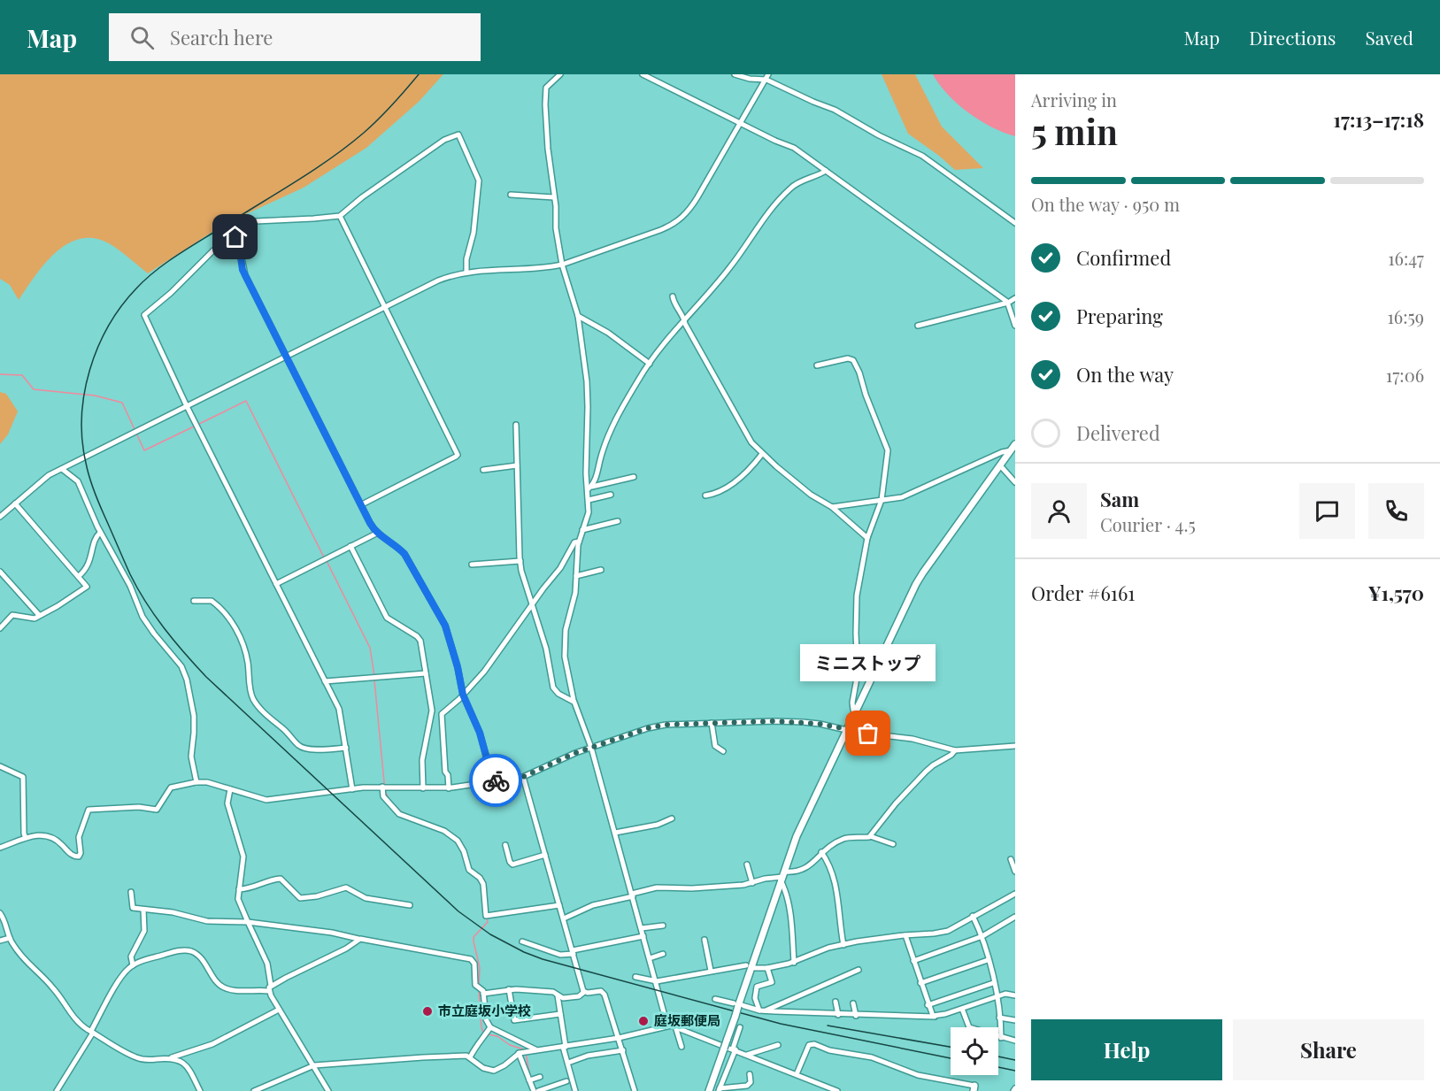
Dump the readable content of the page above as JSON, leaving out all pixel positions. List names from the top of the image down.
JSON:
{
  "places": ["ミニストップ", "市立庭坂小学校", "庭坂郵便局"],
  "page": {
    "header": "Map",
    "search": "Search here",
    "nav": ["Map", "Directions", "Saved"],
    "heading": ["5 min", "Arriving in", "17:13–17:18"],
    "panel": [
      "Sam",
      "Courier · 4.5",
      "Order #6161",
      "¥1,570"
    ],
    "bar": "On the way · 950 m",
    "list": [
      ["Confirmed", "16:47"],
      ["Preparing", "16:59"],
      ["On the way", "17:06"],
      "Delivered"
    ],
    "bubble": "ミニストップ",
    "buttons": ["Help", "Share"]
  }
}
